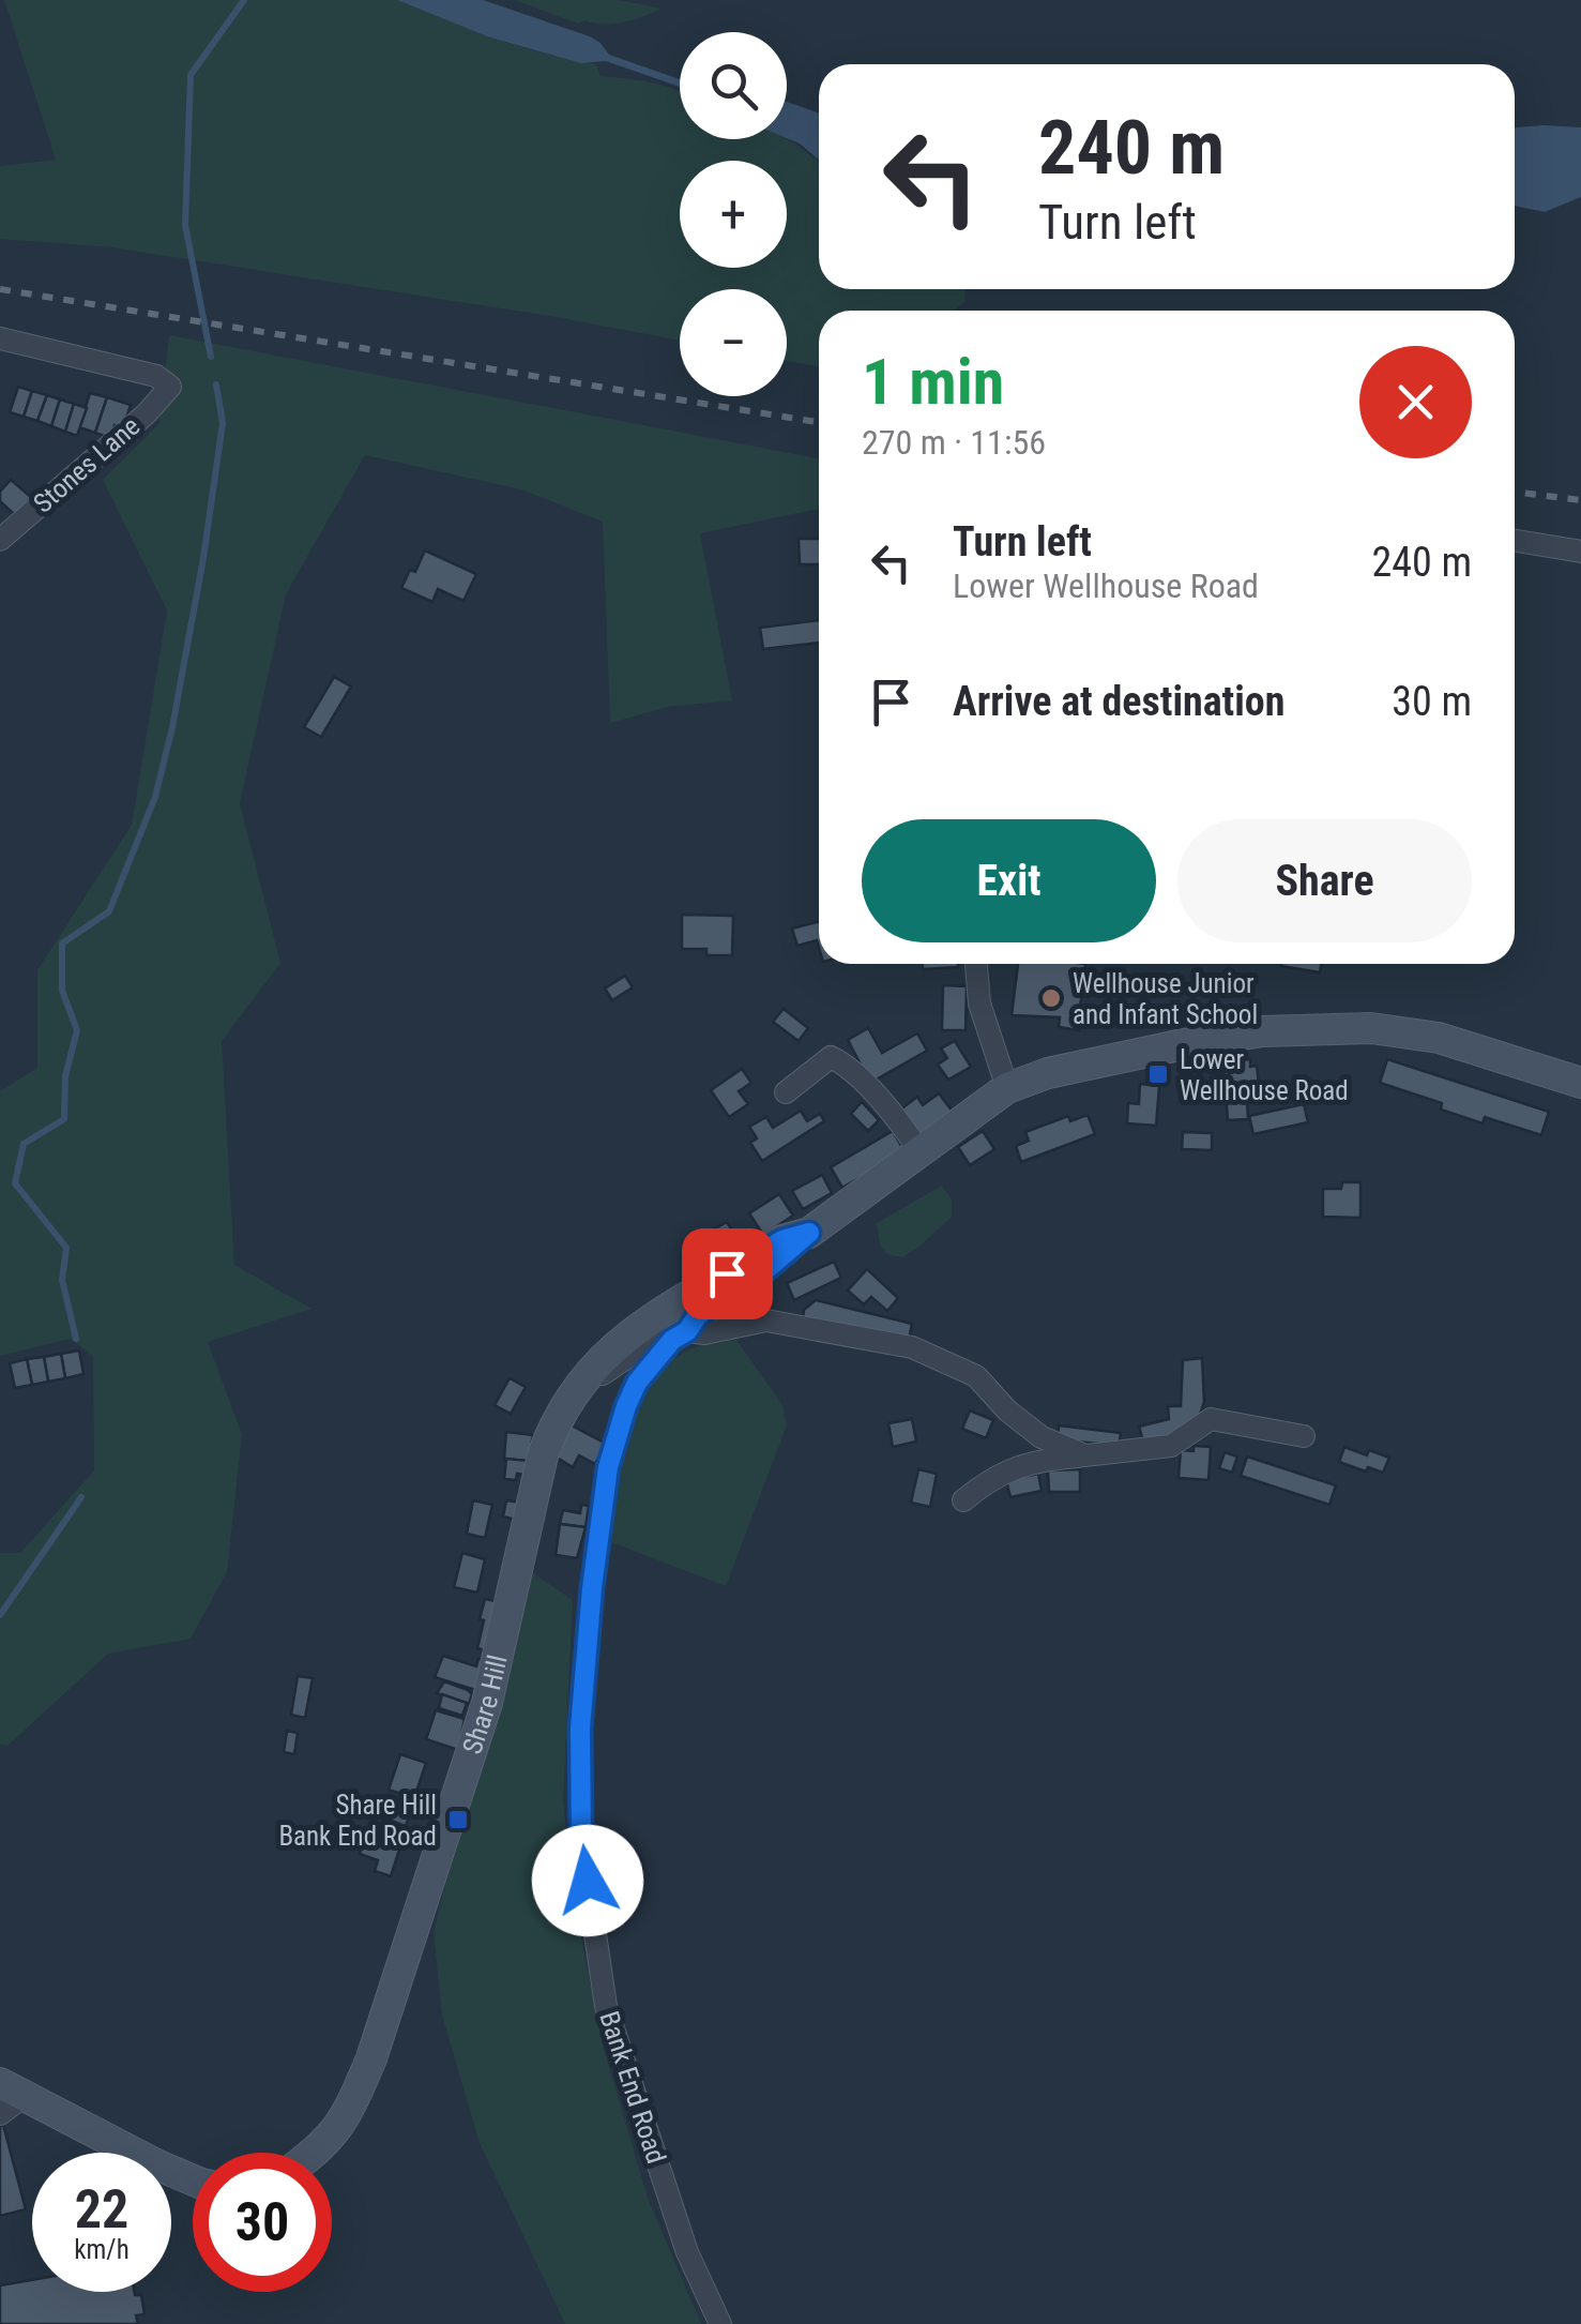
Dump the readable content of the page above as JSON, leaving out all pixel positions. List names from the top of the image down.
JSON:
{
  "streets": {
    "street": ["Stones Lane", "Share Hill", "Bank End Road"]
  },
  "places": {
    "other": ["Wellhouse Junior and Infant School"],
    "transit": ["Lower Wellhouse Road", "Share Hill Bank End Road"]
  },
  "page": {
    "map_buttons": ["+", "−"],
    "turn": ["240 m", "Turn left"],
    "heading": ["1 min", "270 m · 11:56"],
    "list": [
      {
        "name": "Turn left",
        "note": "Lower Wellhouse Road",
        "value": "240 m"
      },
      {
        "name": "Arrive at destination",
        "value": "30 m"
      }
    ],
    "buttons": ["Exit", "Share"],
    "speed": "22 km/h",
    "limit": "30"
  }
}
